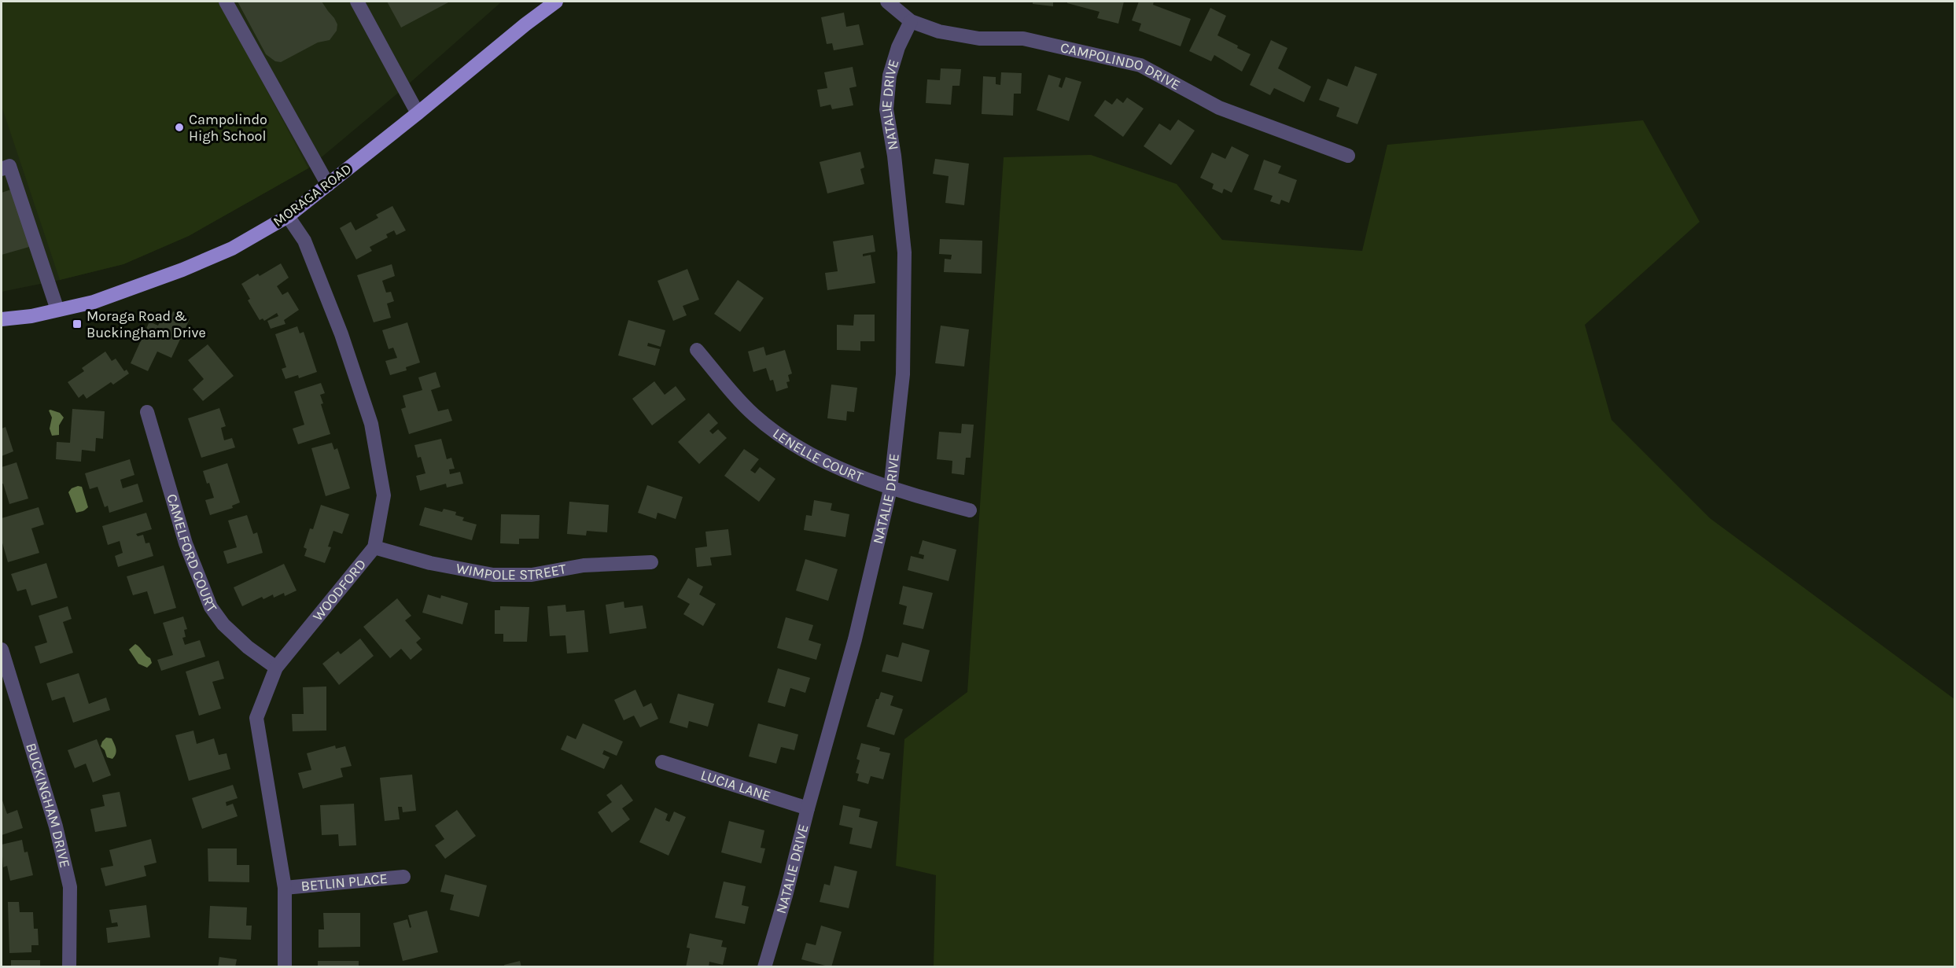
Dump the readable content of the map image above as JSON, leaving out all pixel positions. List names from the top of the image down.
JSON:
{
  "streets": {
    "main road": ["MORAGA ROAD"],
    "street": [
      "CAMPOLINDO DRIVE",
      "NATALIE DRIVE",
      "LENELLE COURT",
      "CAMELFORD COURT",
      "WIMPOLE STREET",
      "WOODFORD",
      "LUCIA LANE",
      "BUCKINGHAM DRIVE",
      "BETLIN PLACE"
    ]
  },
  "crossings": [
    ["CAMPOLINDO DRIVE", "NATALIE DRIVE"],
    ["NATALIE DRIVE", "LENELLE COURT"],
    ["NATALIE DRIVE", "LUCIA LANE"],
    ["MORAGA ROAD", "WOODFORD"],
    ["CAMELFORD COURT", "WOODFORD"],
    ["WIMPOLE STREET", "WOODFORD"],
    ["WOODFORD", "BETLIN PLACE"]
  ],
  "places": {
    "other": ["Campolindo High School"],
    "transit": ["Moraga Road & Buckingham Drive"]
  }
}
